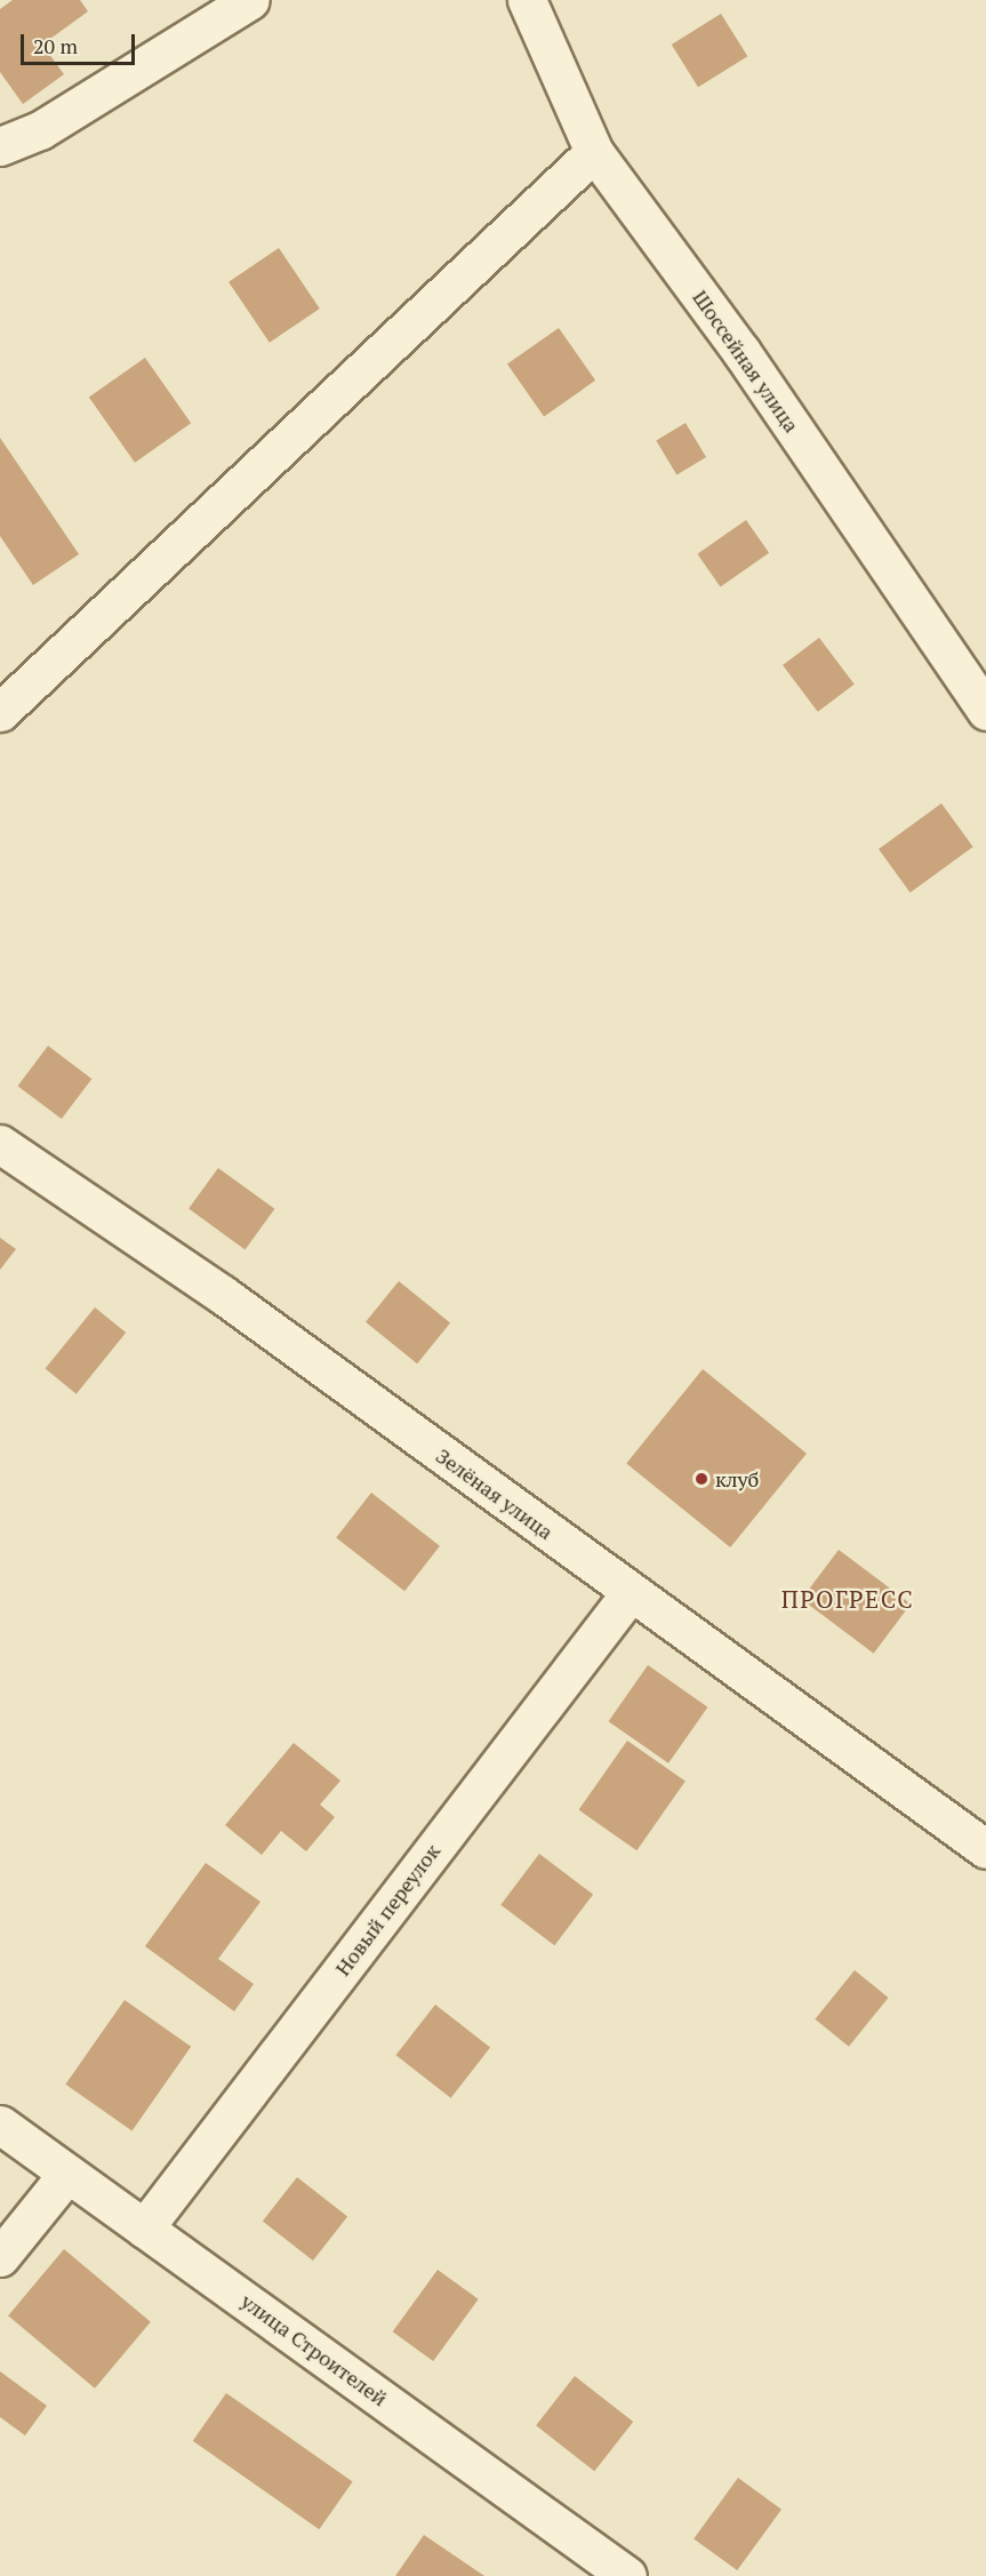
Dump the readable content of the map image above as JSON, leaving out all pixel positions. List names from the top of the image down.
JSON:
{
  "streets": {
    "street": [
      "Шоссейная улица",
      "Зелёная улица",
      "Новый переулок",
      "улица Строителей"
    ]
  },
  "crossings": [
    ["Зелёная улица", "Новый переулок"],
    ["Новый переулок", "улица Строителей"]
  ],
  "districts": ["ПРОГРЕСС"],
  "places": ["клуб"],
  "scale_bar": "20 m"
}
